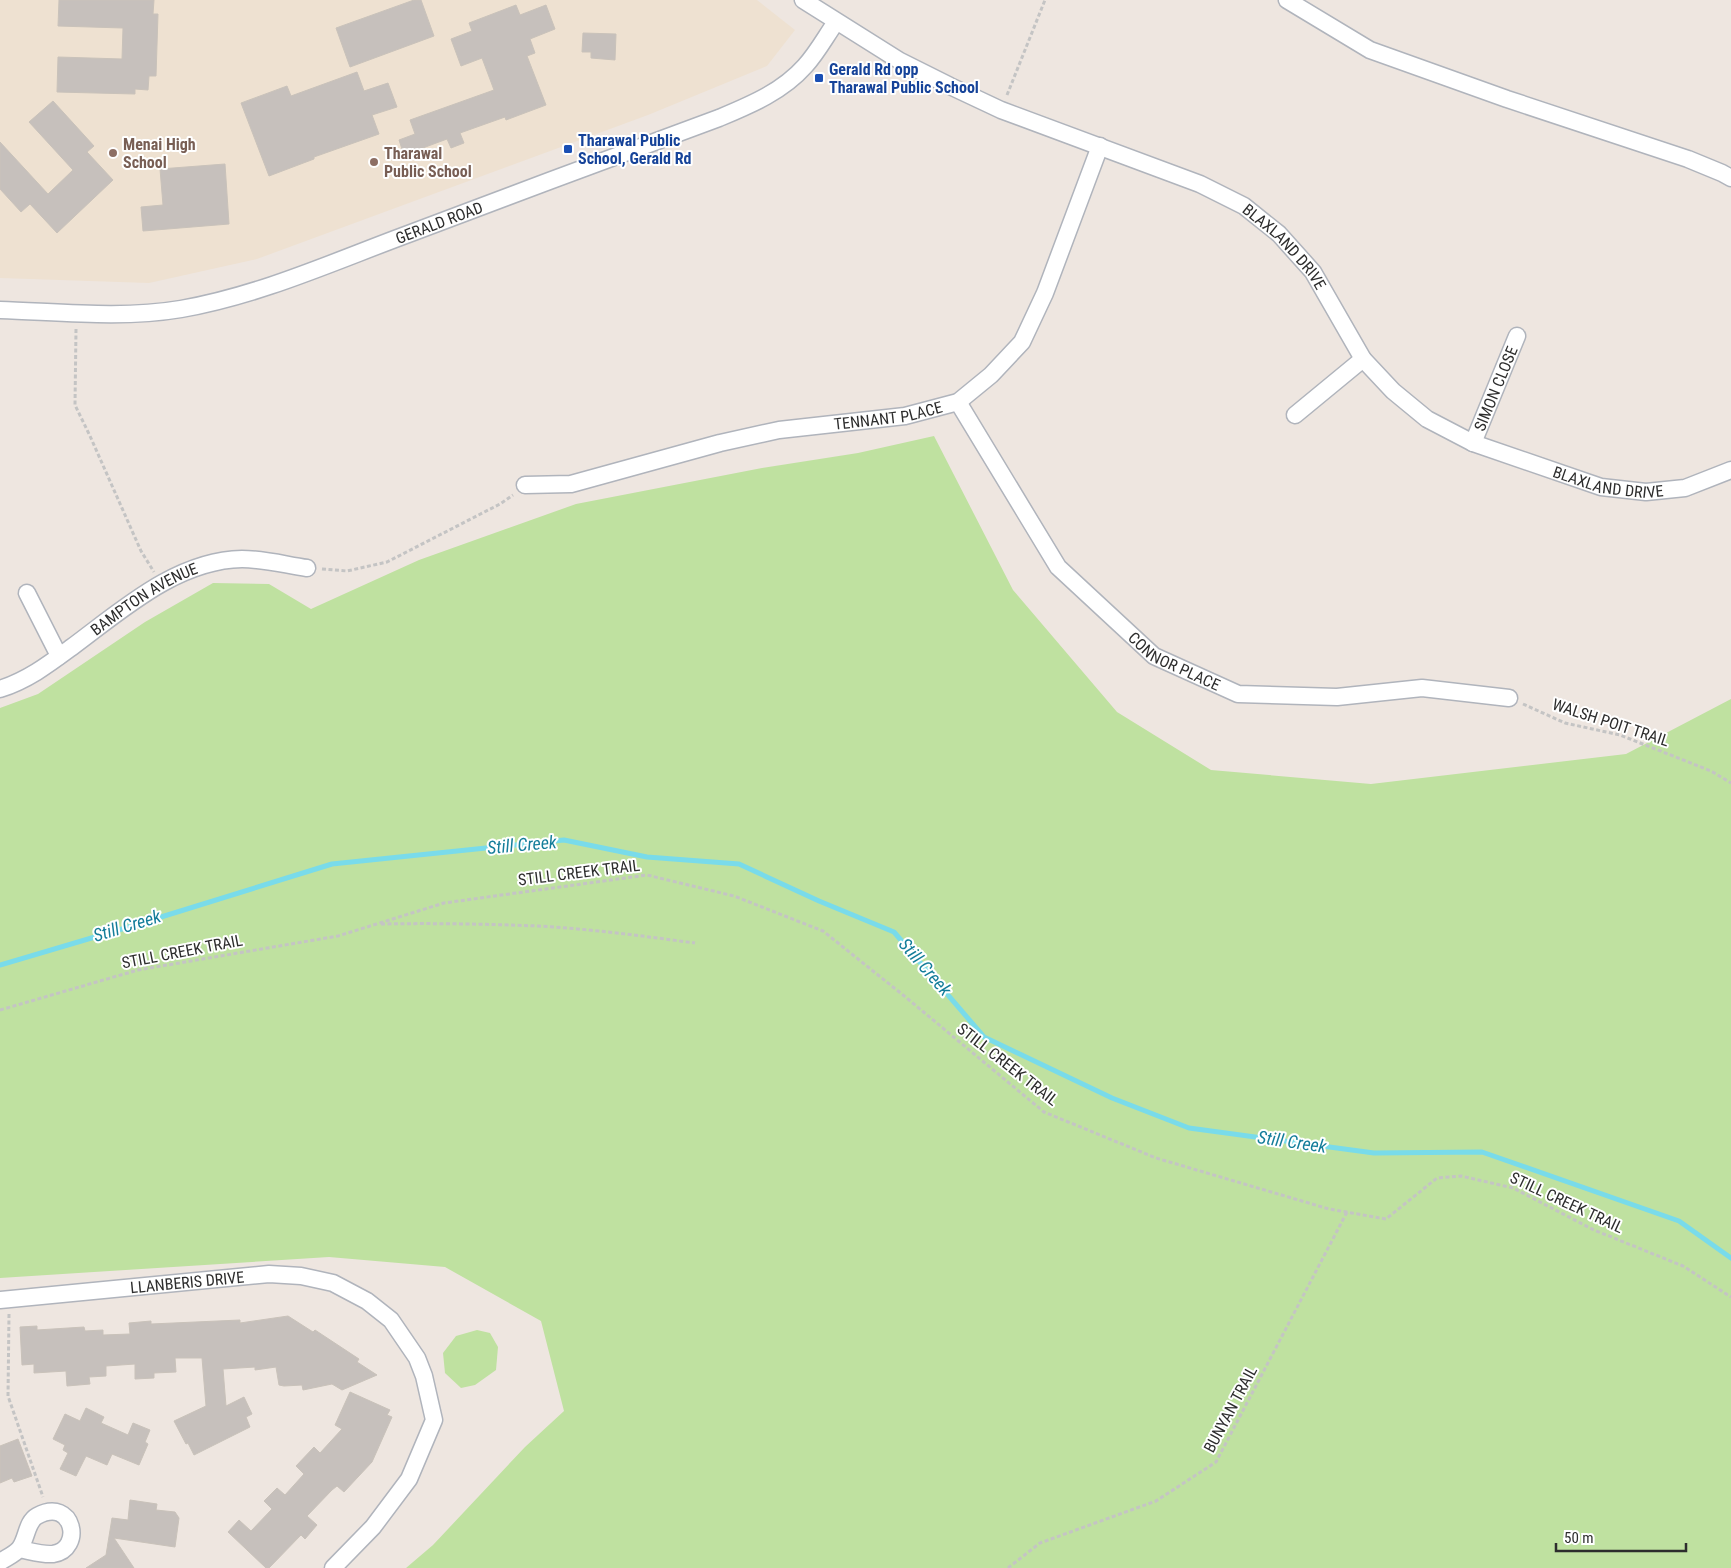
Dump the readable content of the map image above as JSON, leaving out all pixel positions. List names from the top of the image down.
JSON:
{
  "streets": {
    "street": [
      "GERALD ROAD",
      "BLAXLAND DRIVE",
      "SIMON CLOSE",
      "TENNANT PLACE",
      "BAMPTON AVENUE",
      "CONNOR PLACE",
      "LLANBERIS DRIVE"
    ],
    "path": ["WALSH POIT TRAIL", "STILL CREEK TRAIL", "BUNYAN TRAIL"]
  },
  "crossings": [
    ["GERALD ROAD", "BLAXLAND DRIVE"],
    ["BLAXLAND DRIVE", "SIMON CLOSE"],
    ["BLAXLAND DRIVE", "TENNANT PLACE"],
    ["TENNANT PLACE", "CONNOR PLACE"],
    ["CONNOR PLACE", "WALSH POIT TRAIL"],
    ["STILL CREEK TRAIL", "BUNYAN TRAIL"]
  ],
  "water": ["Still Creek"],
  "places": {
    "transit": ["Gerald Rd opp Tharawal Public School", "Tharawal Public School, Gerald Rd"],
    "other": ["Menai High School", "Tharawal Public School"]
  },
  "scale_bar": "50 m"
}
